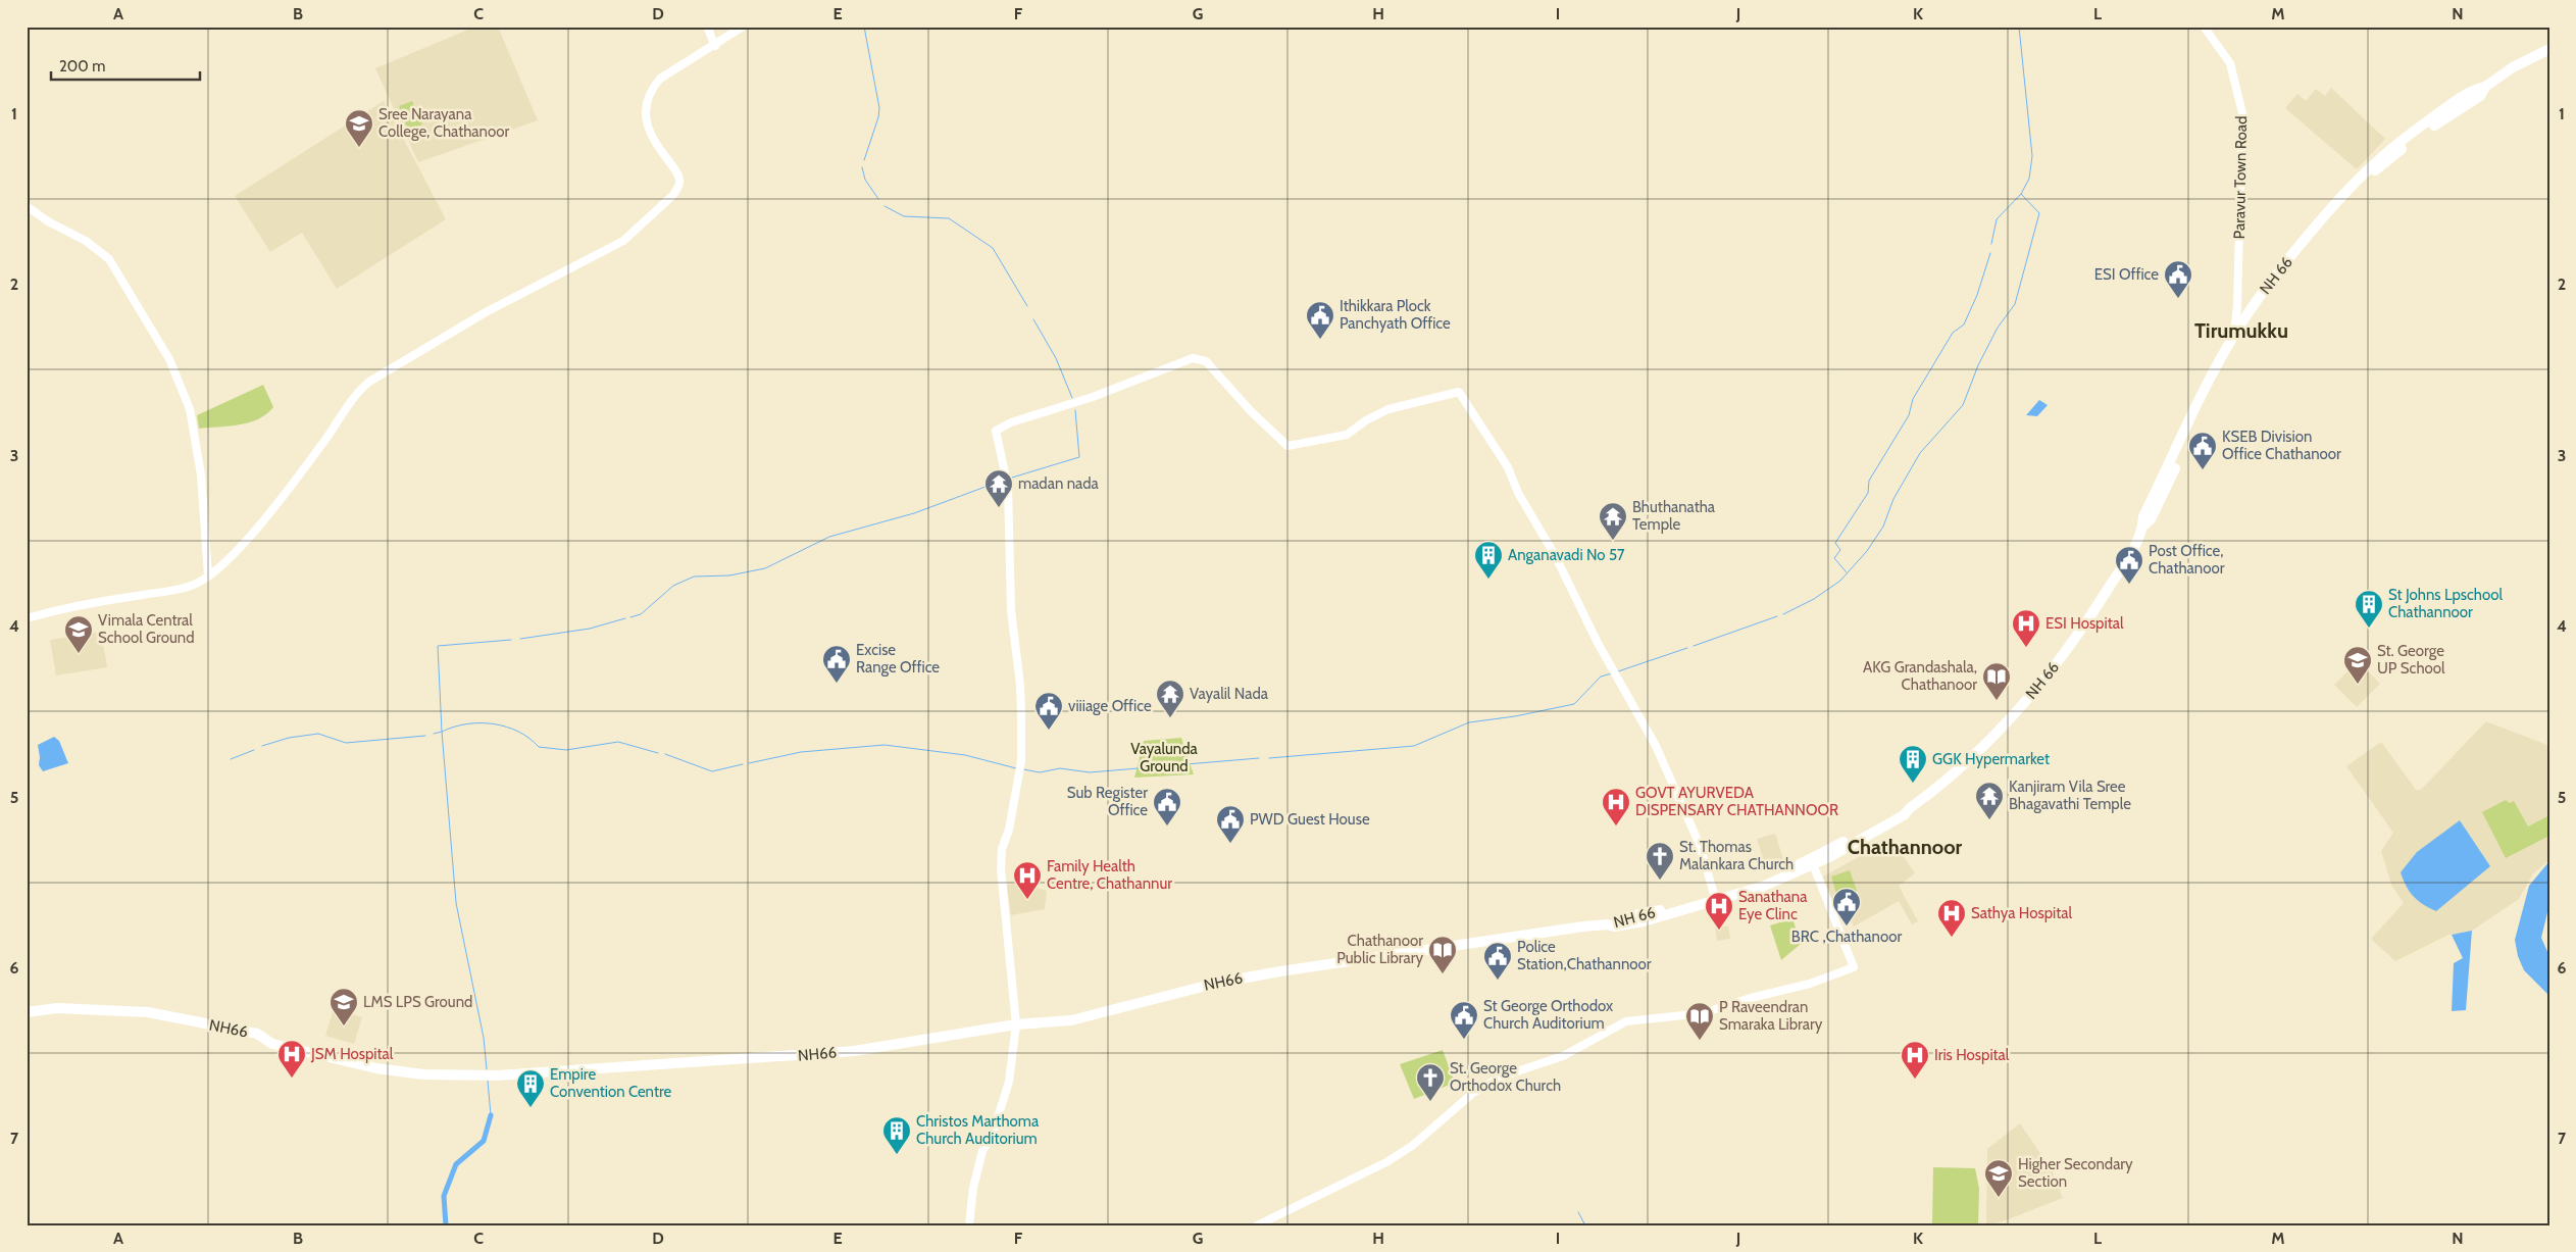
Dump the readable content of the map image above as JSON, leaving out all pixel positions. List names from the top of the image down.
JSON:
{
  "streets": {
    "highway": ["NH 66", "NH66"],
    "street": ["Paravur Town Road"]
  },
  "crossings": [
    ["Paravur Town Road", "NH 66"],
    ["NH 66", "NH66"]
  ],
  "districts": ["Tirumukku", "Chathannoor"],
  "parks": ["Vayalunda Ground"],
  "places": {
    "school or university": [
      "Sree Narayana College, Chathanoor",
      "Vimala Central School Ground",
      "St. George UP School",
      "LMS LPS Ground",
      "Higher Secondary Section"
    ],
    "public building": [
      "ESI Office",
      "Ithikkara Plock Panchyath Office",
      "KSEB Division Office Chathanoor",
      "Post Office, Chathanoor",
      "Excise Range Office",
      "viiiage Office",
      "Sub Register Office",
      "PWD Guest House",
      "BRC ,Chathanoor",
      "Police Station,Chathannoor",
      "St George Orthodox Church Auditorium"
    ],
    "temple": [
      "madan nada",
      "Bhuthanatha Temple",
      "Vayalil Nada",
      "Kanjiram Vila Sree Bhagavathi Temple"
    ],
    "building": [
      "Anganavadi No 57",
      "St Johns Lpschool Chathannoor",
      "GGK Hypermarket",
      "Empire Convention Centre",
      "Christos Marthoma Church Auditorium"
    ],
    "hospital": [
      "ESI Hospital",
      "GOVT AYURVEDA DISPENSARY CHATHANNOOR",
      "Family Health Centre, Chathannur",
      "Sanathana Eye Clinc",
      "Sathya Hospital",
      "JSM Hospital",
      "Iris Hospital"
    ],
    "library": ["AKG Grandashala, Chathanoor", "Chathanoor Public Library", "P Raveendran Smaraka Library"],
    "church": ["St. Thomas Malankara Church", "St. George Orthodox Church"]
  },
  "scale_bar": "200 m",
  "grid": {
    "columns": [
      "A",
      "B",
      "C",
      "D",
      "E",
      "F",
      "G",
      "H",
      "I",
      "J",
      "K",
      "L",
      "M",
      "N"
    ],
    "rows": [
      "1",
      "2",
      "3",
      "4",
      "5",
      "6",
      "7"
    ]
  }
}
